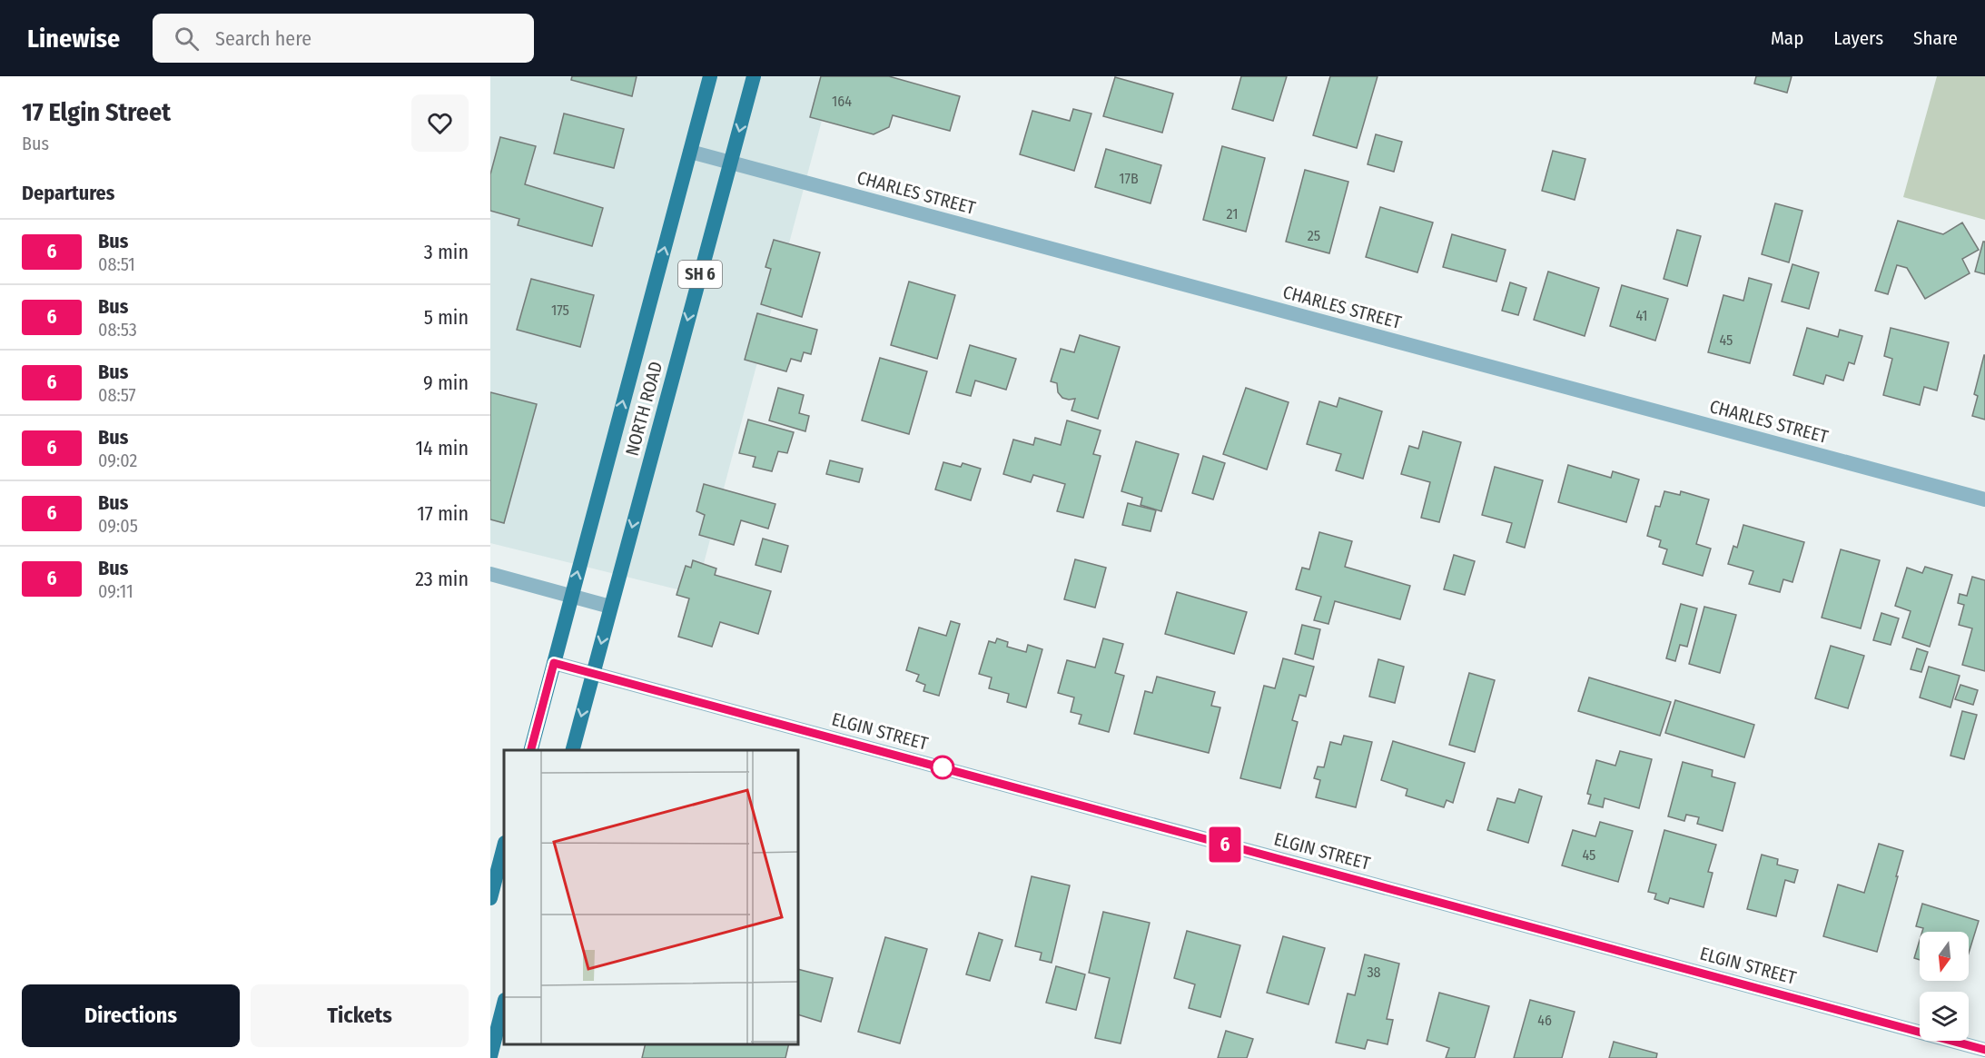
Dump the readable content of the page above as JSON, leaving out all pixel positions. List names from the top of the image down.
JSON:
{
  "streets": {
    "main road": ["SH 6", "NORTH ROAD"],
    "street": ["CHARLES STREET", "ELGIN STREET"]
  },
  "crossings": [
    ["CHARLES STREET", "NORTH ROAD"],
    ["NORTH ROAD", "ELGIN STREET"]
  ],
  "lines": ["bus line 6"],
  "house_numbers": [
    "164",
    "17B",
    "21",
    "25",
    "175",
    "41",
    "45",
    "45",
    "38",
    "46"
  ],
  "north": "bottom",
  "page": {
    "header": "Linewise",
    "search": "Search here",
    "nav": ["Map", "Layers", "Share"],
    "heading": [
      ["17 Elgin Street", "Bus"],
      "Departures"
    ],
    "on_map": "6",
    "list": [
      {
        "mark": "6",
        "name": "Bus",
        "note": "08:51",
        "value": "3 min"
      },
      {
        "mark": "6",
        "name": "Bus",
        "note": "08:53",
        "value": "5 min"
      },
      {
        "mark": "6",
        "name": "Bus",
        "note": "08:57",
        "value": "9 min"
      },
      {
        "mark": "6",
        "name": "Bus",
        "note": "09:02",
        "value": "14 min"
      },
      {
        "mark": "6",
        "name": "Bus",
        "note": "09:05",
        "value": "17 min"
      },
      {
        "mark": "6",
        "name": "Bus",
        "note": "09:11",
        "value": "23 min"
      }
    ],
    "buttons": ["Directions", "Tickets"]
  }
}
